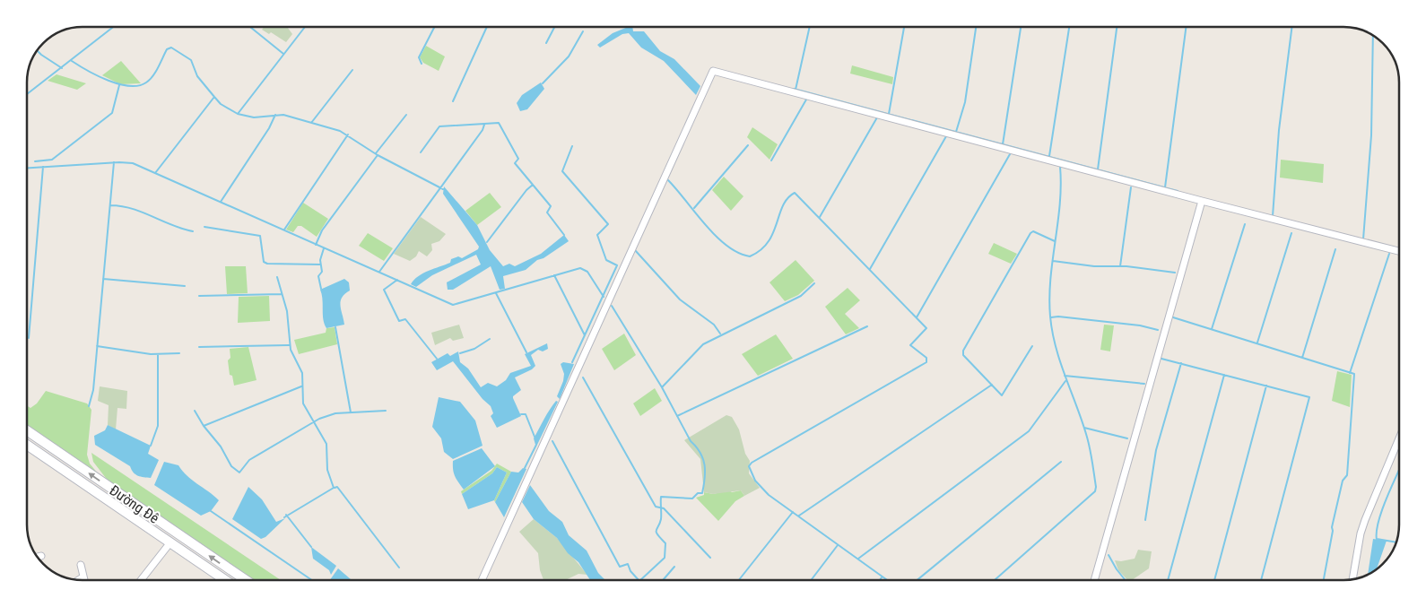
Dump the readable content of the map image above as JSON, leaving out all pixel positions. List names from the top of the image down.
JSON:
{
  "streets": {
    "street": ["Đường Đê"]
  }
}
